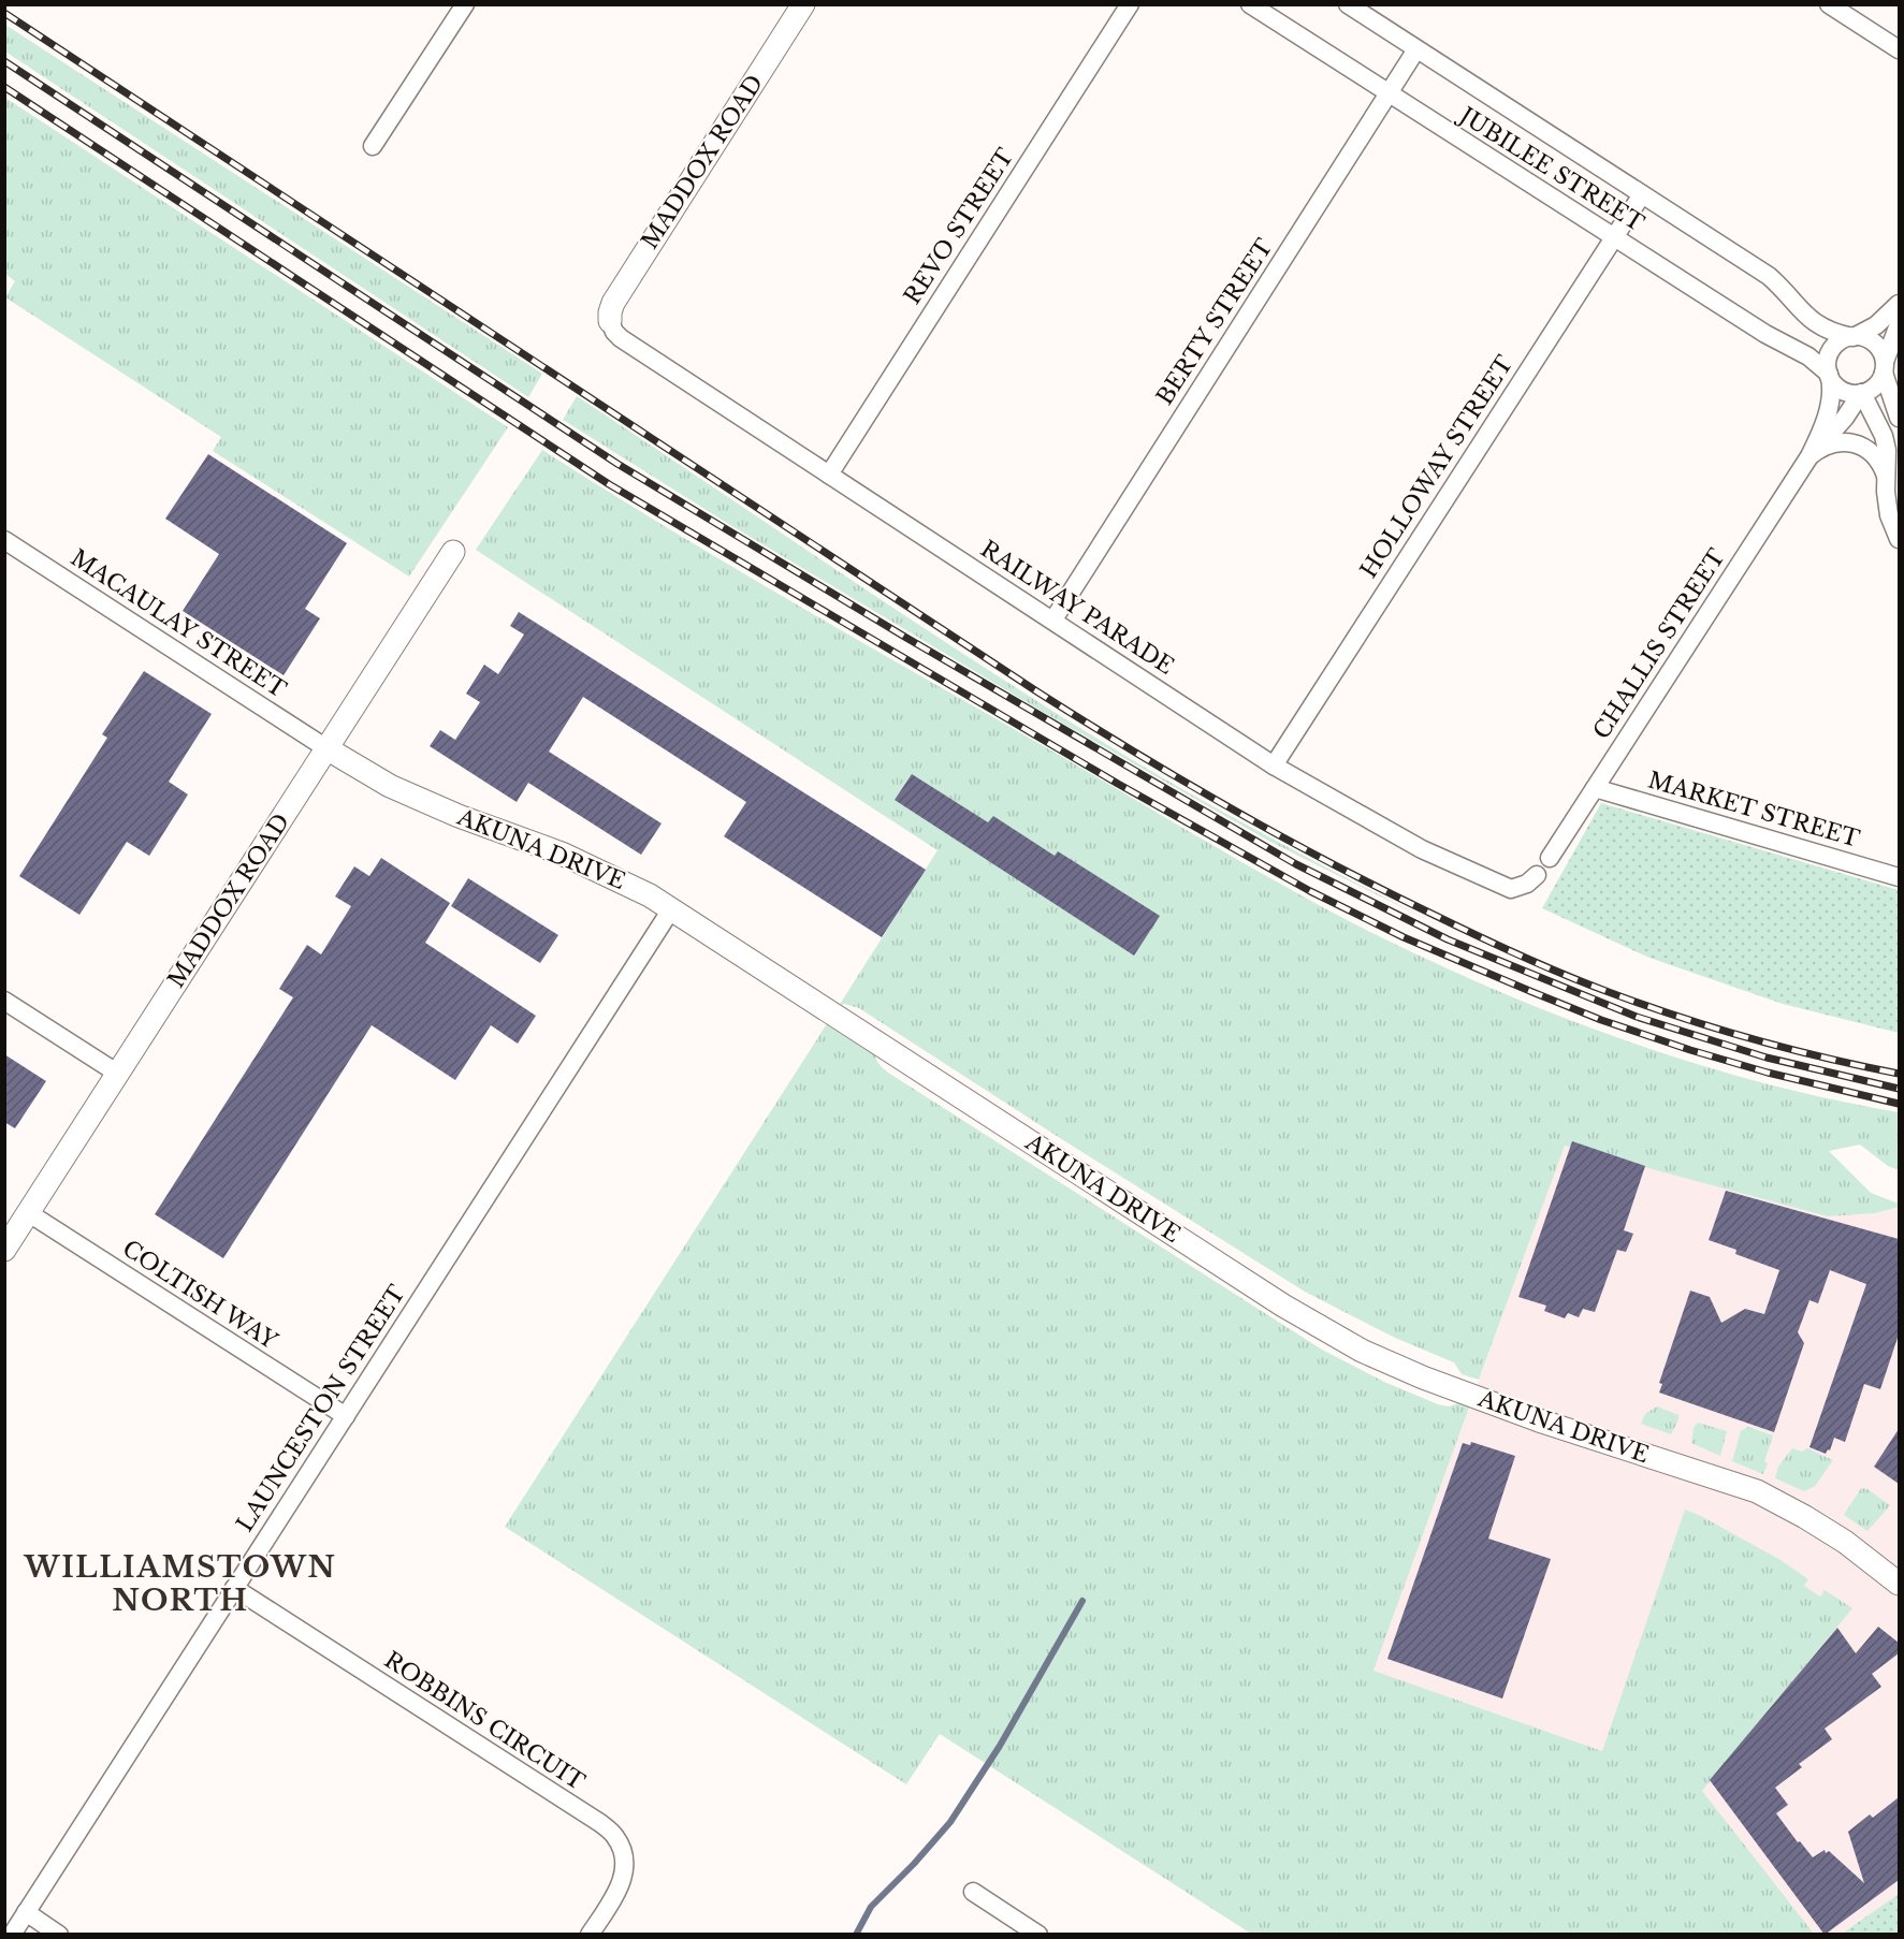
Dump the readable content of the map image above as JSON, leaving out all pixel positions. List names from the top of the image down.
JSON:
{
  "streets": {
    "street": [
      "MADDOX ROAD",
      "JUBILEE STREET",
      "REVO STREET",
      "BERTY STREET",
      "HOLLOWAY STREET",
      "RAILWAY PARADE",
      "MACAULAY STREET",
      "CHALLIS STREET",
      "MARKET STREET",
      "AKUNA DRIVE",
      "COLTISH WAY",
      "LAUNCESTON STREET",
      "ROBBINS CIRCUIT"
    ]
  },
  "crossings": [
    ["MADDOX ROAD", "RAILWAY PARADE"],
    ["MADDOX ROAD", "MACAULAY STREET"],
    ["MADDOX ROAD", "AKUNA DRIVE"],
    ["MADDOX ROAD", "COLTISH WAY"],
    ["JUBILEE STREET", "BERTY STREET"],
    ["JUBILEE STREET", "HOLLOWAY STREET"],
    ["JUBILEE STREET", "CHALLIS STREET"],
    ["REVO STREET", "RAILWAY PARADE"],
    ["BERTY STREET", "RAILWAY PARADE"],
    ["HOLLOWAY STREET", "RAILWAY PARADE"],
    ["MACAULAY STREET", "AKUNA DRIVE"],
    ["CHALLIS STREET", "MARKET STREET"],
    ["AKUNA DRIVE", "LAUNCESTON STREET"],
    ["COLTISH WAY", "LAUNCESTON STREET"],
    ["LAUNCESTON STREET", "ROBBINS CIRCUIT"]
  ],
  "districts": ["WILLIAMSTOWN NORTH"]
}
